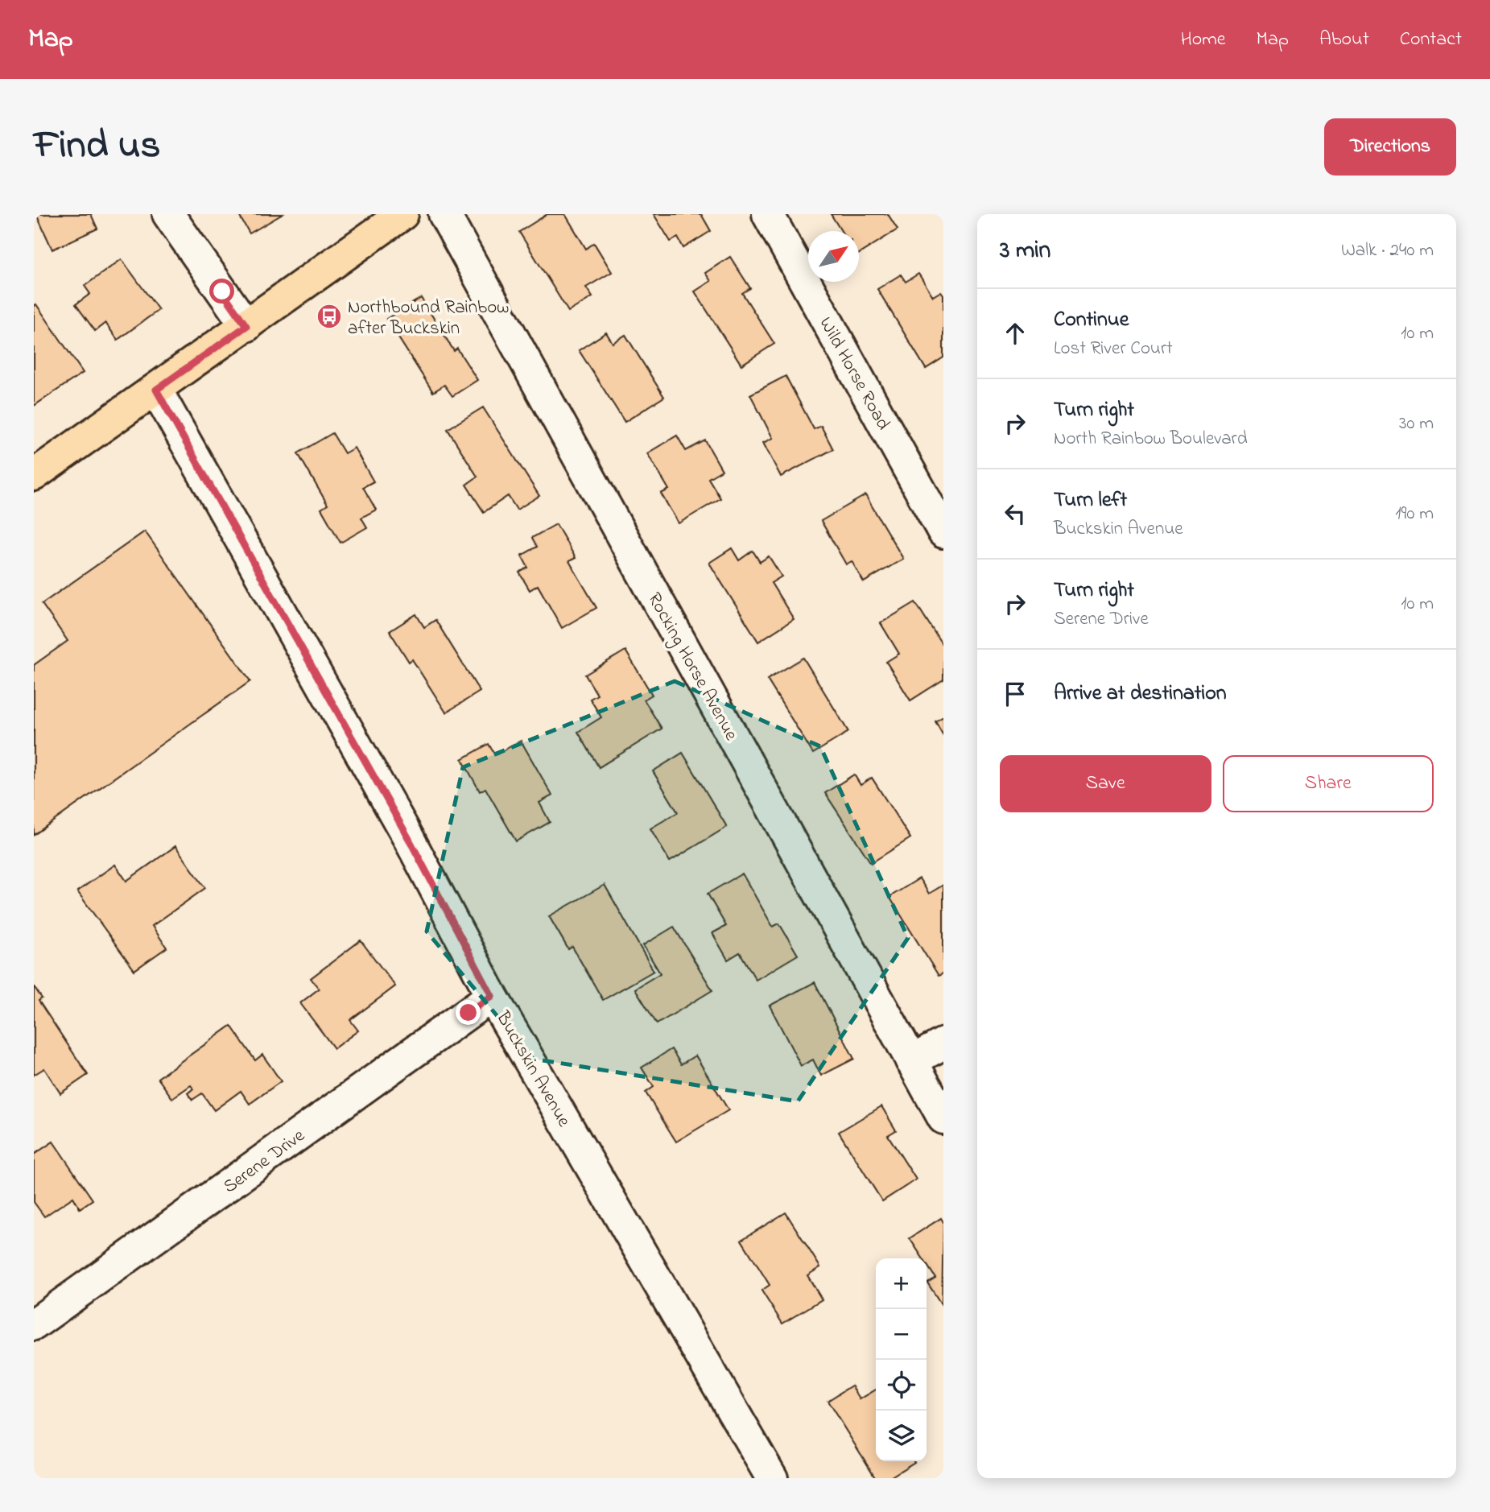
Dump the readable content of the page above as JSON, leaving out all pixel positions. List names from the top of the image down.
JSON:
{
  "streets": {
    "street": [
      "Wild Horse Road",
      "Rocking Horse Avenue",
      "Buckskin Avenue",
      "Serene Drive"
    ]
  },
  "crossings": [
    ["Buckskin Avenue", "Serene Drive"]
  ],
  "places": {
    "bus stop": ["Northbound Rainbow after Buckskin"]
  },
  "north": "top right",
  "page": {
    "header": "Map",
    "nav": [
      "Home",
      "Map",
      "About",
      "Contact"
    ],
    "title": "Find us",
    "buttons": [
      "Directions",
      ["Save", "Share"]
    ],
    "heading": ["3 min", "Walk · 240 m"],
    "list": [
      ["Continue", "Lost River Court", "10 m"],
      ["Turn right", "North Rainbow Boulevard", "30 m"],
      ["Turn left", "Buckskin Avenue", "190 m"],
      ["Turn right", "Serene Drive", "10 m"],
      "Arrive at destination"
    ],
    "map_buttons": ["+", "−"]
  }
}
